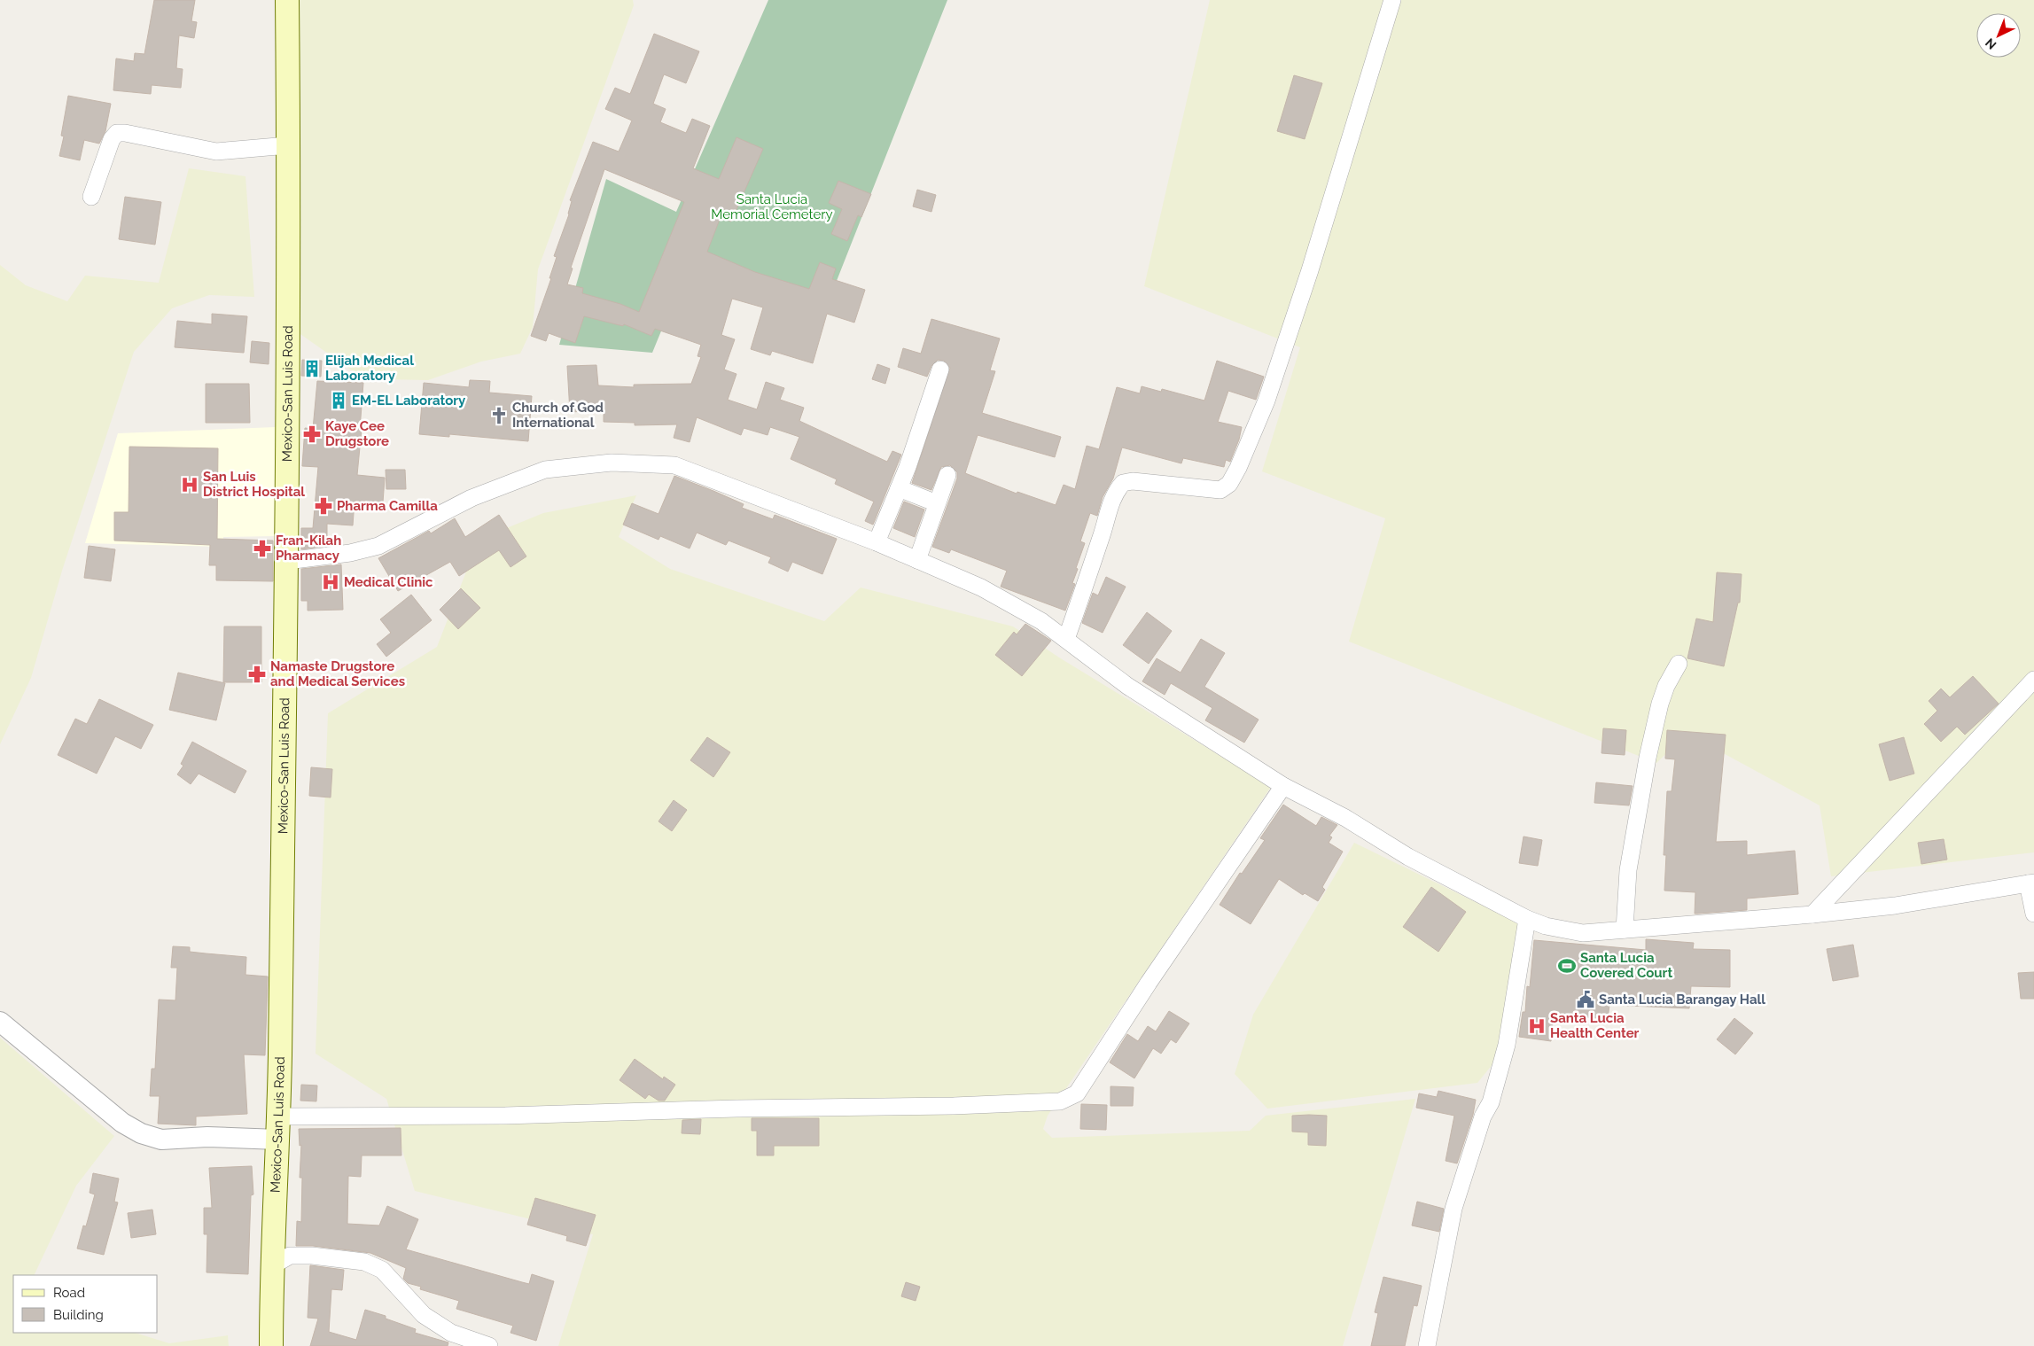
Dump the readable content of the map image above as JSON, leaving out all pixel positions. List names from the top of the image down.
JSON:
{
  "streets": {
    "main road": ["Mexico-San Luis Road"]
  },
  "parks": ["Santa Lucia Memorial Cemetery"],
  "places": {
    "building": ["Elijah Medical Laboratory", "EM-EL Laboratory"],
    "church": ["Church of God International"],
    "pharmacy": [
      "Kaye Cee Drugstore",
      "Pharma Camilla",
      "Fran-Kilah Pharmacy",
      "Namaste Drugstore and Medical Services"
    ],
    "hospital": ["San Luis District Hospital", "Medical Clinic", "Santa Lucia Health Center"],
    "sports": ["Santa Lucia Covered Court"],
    "public building": ["Santa Lucia Barangay Hall"]
  },
  "legend": ["Road", "Building"],
  "north": "bottom left"
}
